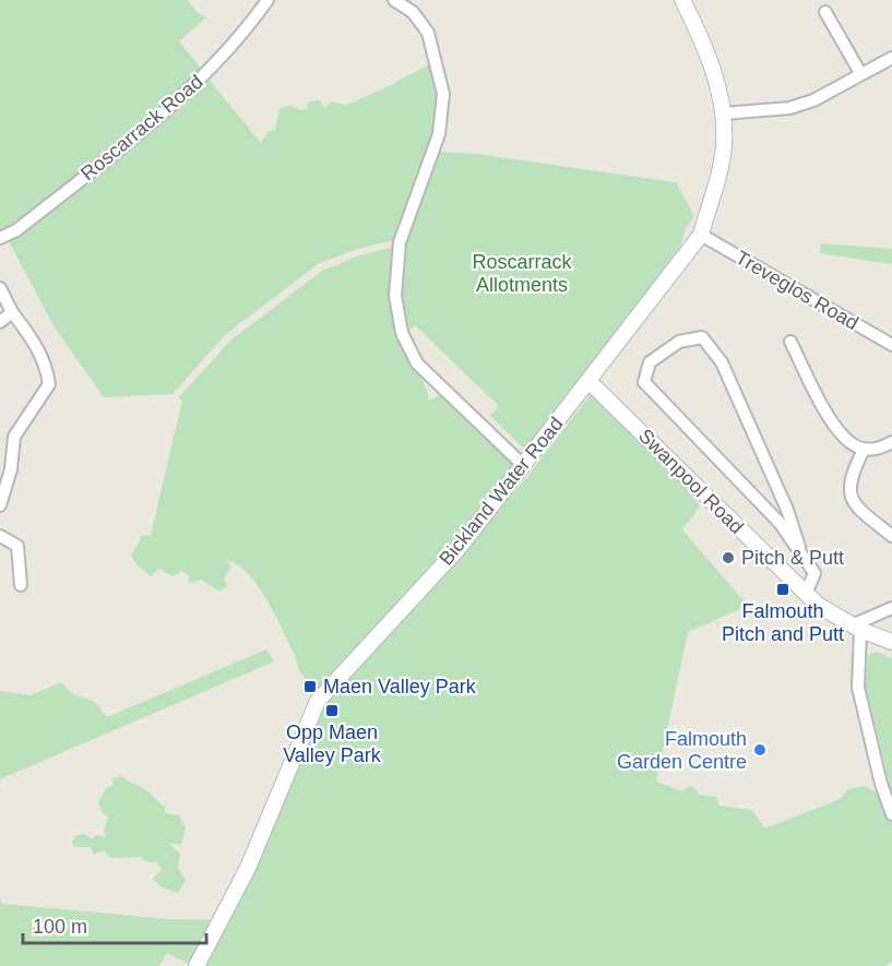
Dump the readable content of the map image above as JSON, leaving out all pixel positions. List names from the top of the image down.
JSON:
{
  "streets": {
    "street": [
      "Roscarrack Road",
      "Treveglos Road",
      "Swanpool Road",
      "Bickland Water Road"
    ]
  },
  "crossings": [
    ["Treveglos Road", "Bickland Water Road"],
    ["Swanpool Road", "Bickland Water Road"]
  ],
  "parks": ["Roscarrack Allotments"],
  "places": {
    "other": ["Pitch & Putt", "Falmouth Garden Centre"],
    "transit": ["Falmouth Pitch and Putt", "Maen Valley Park", "Opp Maen Valley Park"]
  },
  "scale_bar": "100 m"
}
